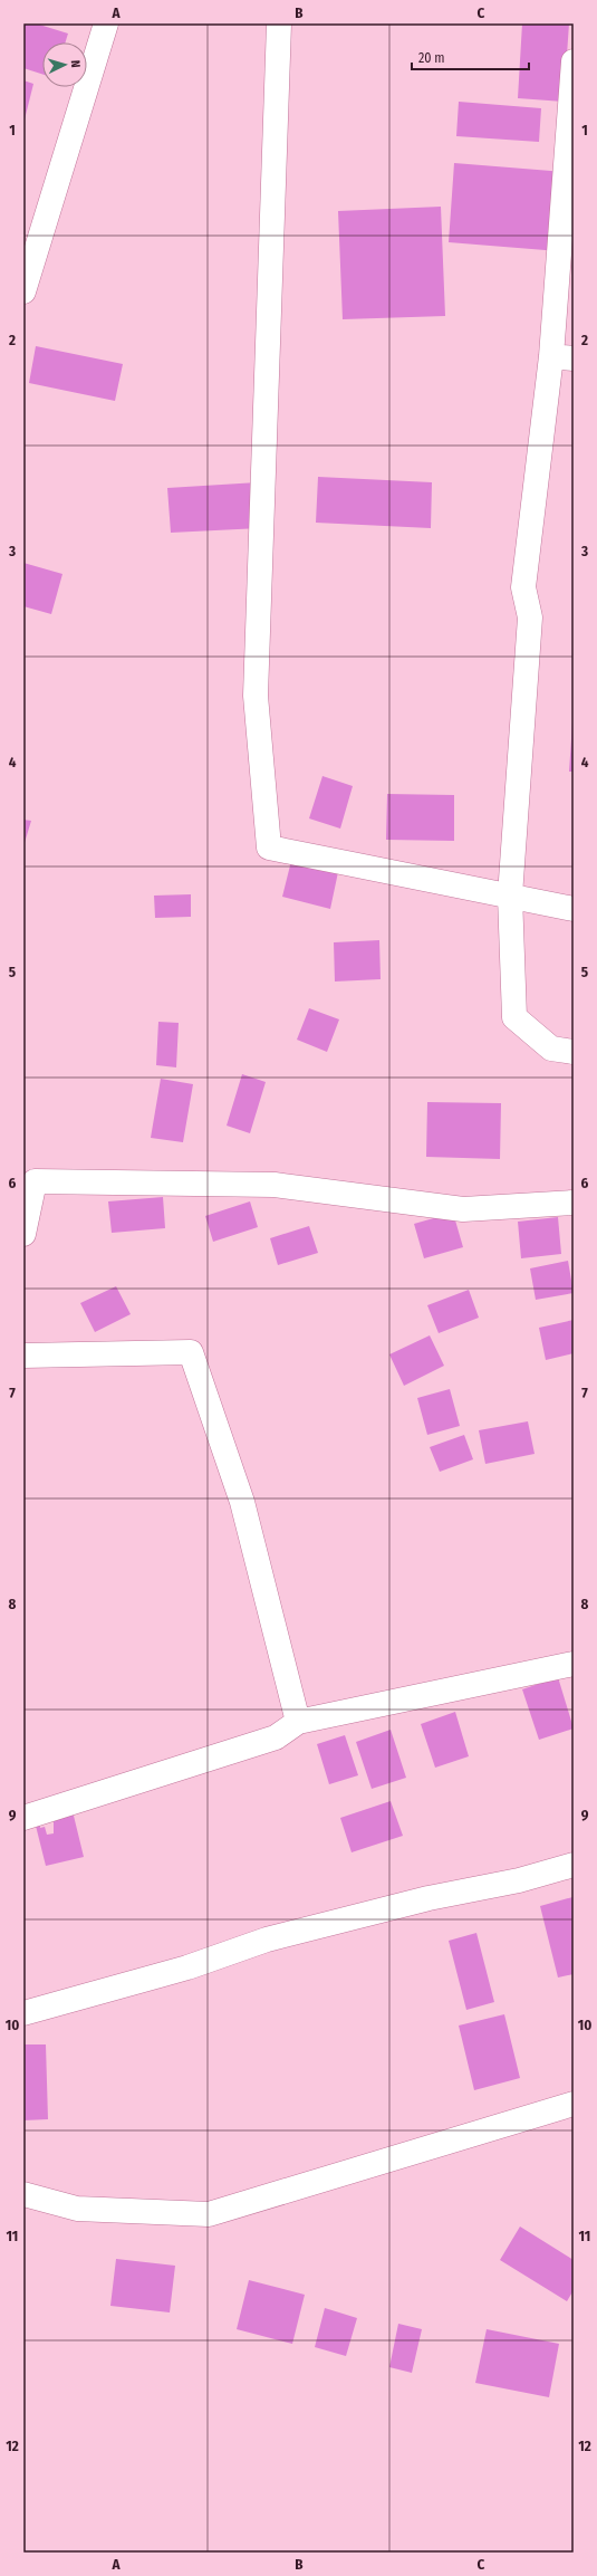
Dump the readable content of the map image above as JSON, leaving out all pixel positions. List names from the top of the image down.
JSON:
{
  "scale_bar": "20 m",
  "north": "right",
  "grid": {
    "columns": ["A", "B", "C"],
    "rows": [
      "1",
      "2",
      "3",
      "4",
      "5",
      "6",
      "7",
      "8",
      "9",
      "10",
      "11",
      "12"
    ]
  }
}
